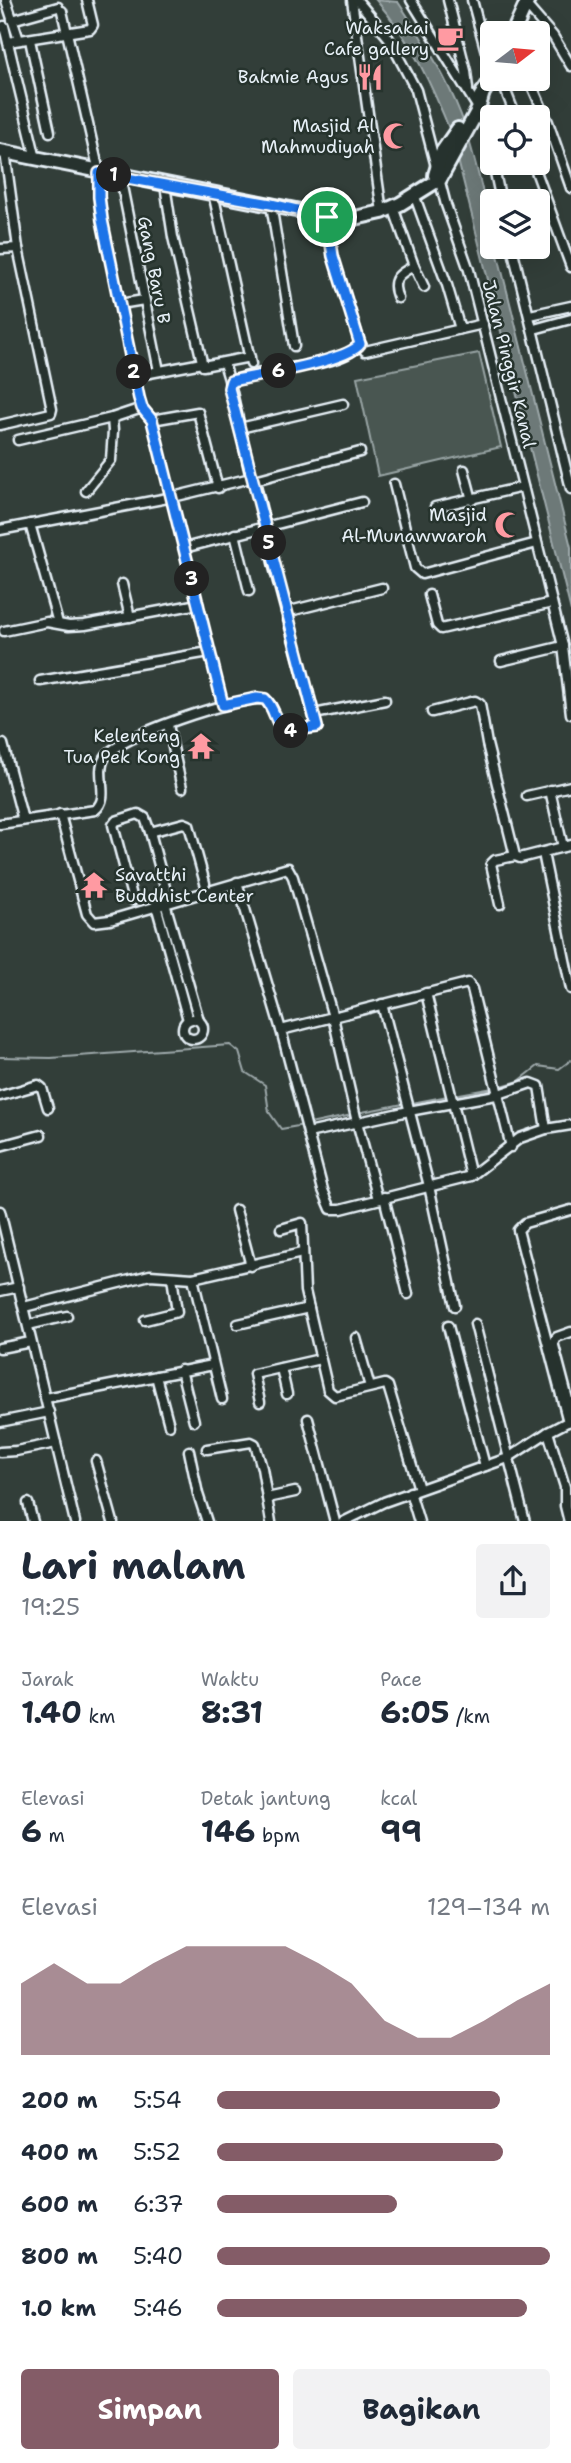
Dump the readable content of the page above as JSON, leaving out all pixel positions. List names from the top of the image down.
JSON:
{
  "streets": {
    "street": ["Gang Baru B", "Jalan Pinggir Kanal"]
  },
  "places": {
    "cafe": ["Waksakai Cafe gallery"],
    "restaurant": ["Bakmie Agus"],
    "mosque": ["Masjid Al Mahmudiyah", "Masjid Al-Munawwaroh"],
    "temple": ["Kelenteng Tua Pek Kong", "Savatthi Buddhist Center"]
  },
  "north": "right",
  "page": {
    "pins": [
      "1",
      "6",
      "2",
      "5",
      "3",
      "4"
    ],
    "heading": ["Lari malam", "19:25"],
    "stats": [
      ["Jarak", "1.40 km"],
      ["Waktu", "8:31"],
      ["Pace", "6:05 /km"],
      ["Elevasi", "6 m"],
      ["Detak jantung", "146 bpm"],
      ["kcal", "99"]
    ],
    "chart": ["Elevasi", "129–134 m"],
    "list": [
      {
        "name": "200 m",
        "note": "5:54"
      },
      {
        "name": "400 m",
        "note": "5:52"
      },
      {
        "name": "600 m",
        "note": "6:37"
      },
      {
        "name": "800 m",
        "note": "5:40"
      },
      {
        "name": "1.0 km",
        "note": "5:46"
      }
    ],
    "buttons": ["Simpan", "Bagikan"]
  }
}
